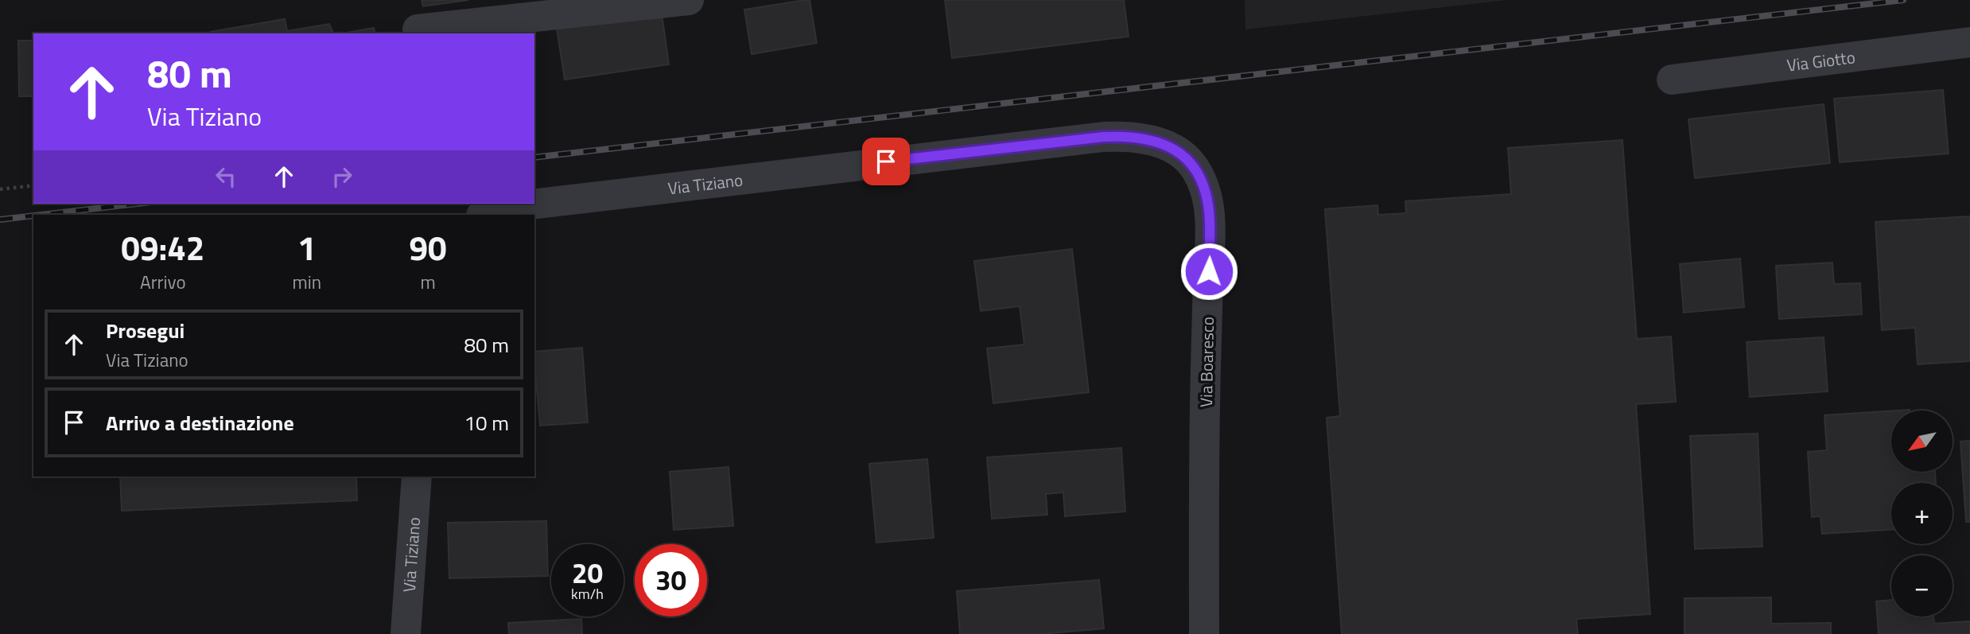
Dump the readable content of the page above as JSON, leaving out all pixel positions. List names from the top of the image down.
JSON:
{
  "streets": {
    "street": ["Via Giotto", "Via Tiziano", "Via Boaresco"]
  },
  "crossings": [
    ["Via Tiziano", "Via Boaresco"]
  ],
  "north": "bottom left",
  "page": {
    "turn": ["80 m", "Via Tiziano"],
    "eta": [
      "09:42",
      "Arrivo",
      "1",
      "min",
      "90",
      "m"
    ],
    "list": [
      {
        "name": "Prosegui",
        "note": "Via Tiziano",
        "value": "80 m"
      },
      {
        "name": "Arrivo a destinazione",
        "value": "10 m"
      }
    ],
    "map_buttons": ["+", "−"],
    "speed": "20 km/h",
    "limit": "30"
  }
}
